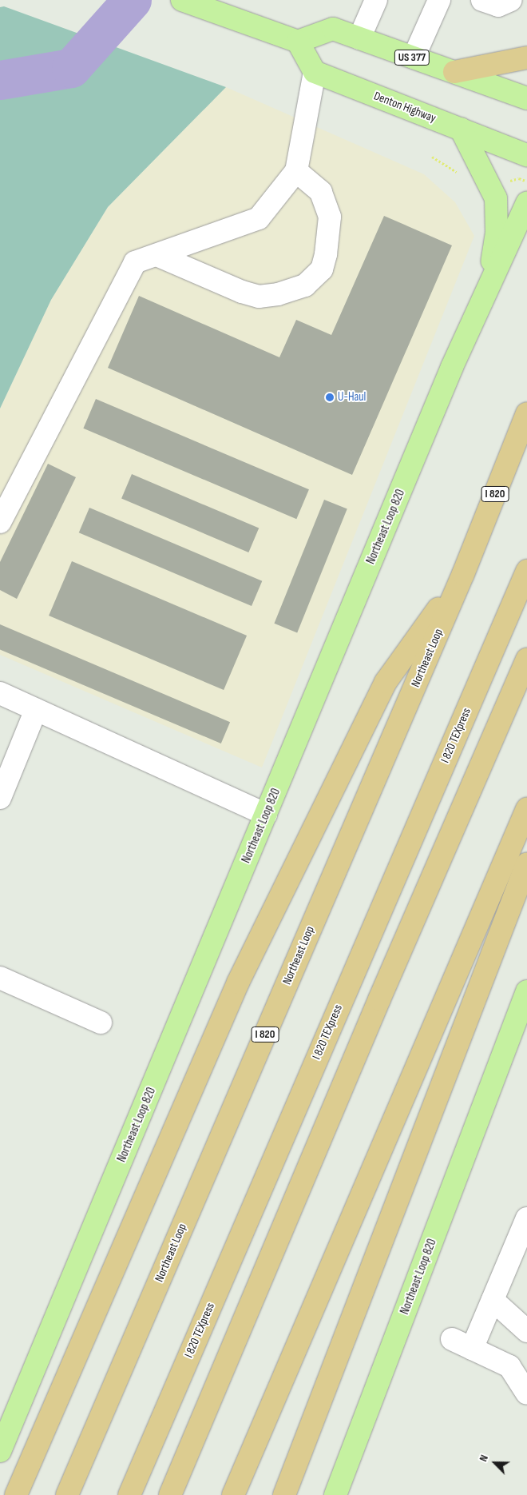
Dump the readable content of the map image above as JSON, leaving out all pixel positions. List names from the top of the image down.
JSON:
{
  "streets": {
    "highway": ["I 820", "Northeast Loop", "I 820 TEXpress"],
    "main road": ["US 377", "Denton Highway", "Northeast Loop 820"]
  },
  "places": ["U-Haul"],
  "north": "top left"
}
